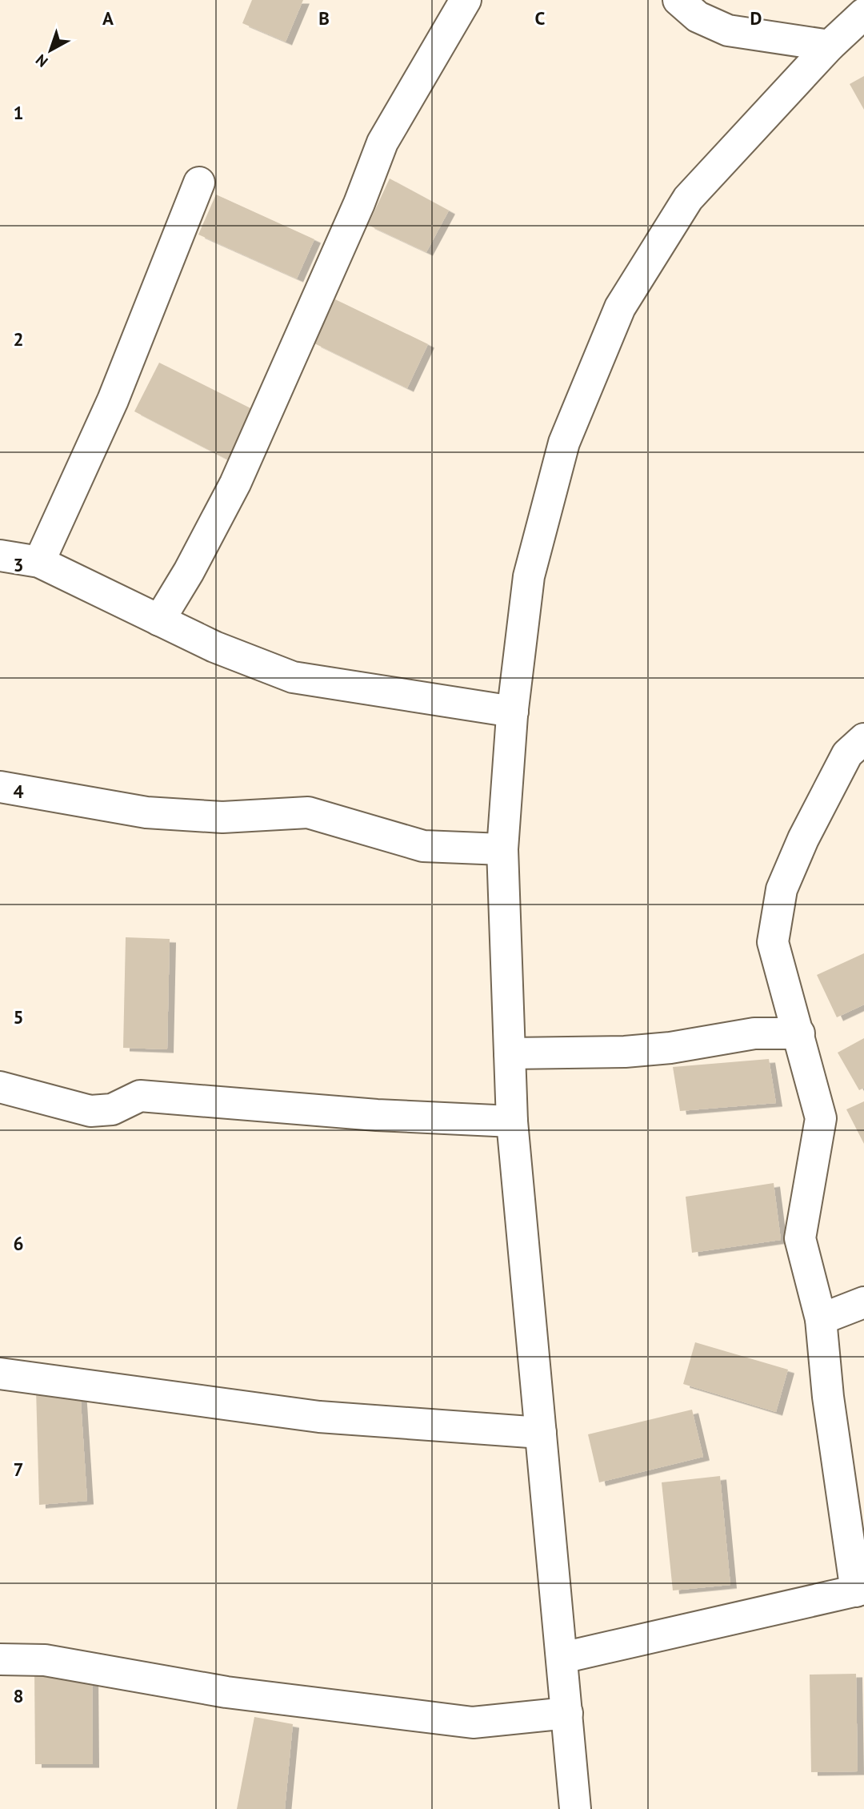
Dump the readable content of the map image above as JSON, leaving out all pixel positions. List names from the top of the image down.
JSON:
{
  "north": "bottom left",
  "grid": {
    "columns": [
      "A",
      "B",
      "C",
      "D"
    ],
    "rows": [
      "1",
      "2",
      "3",
      "4",
      "5",
      "6",
      "7",
      "8"
    ]
  }
}
